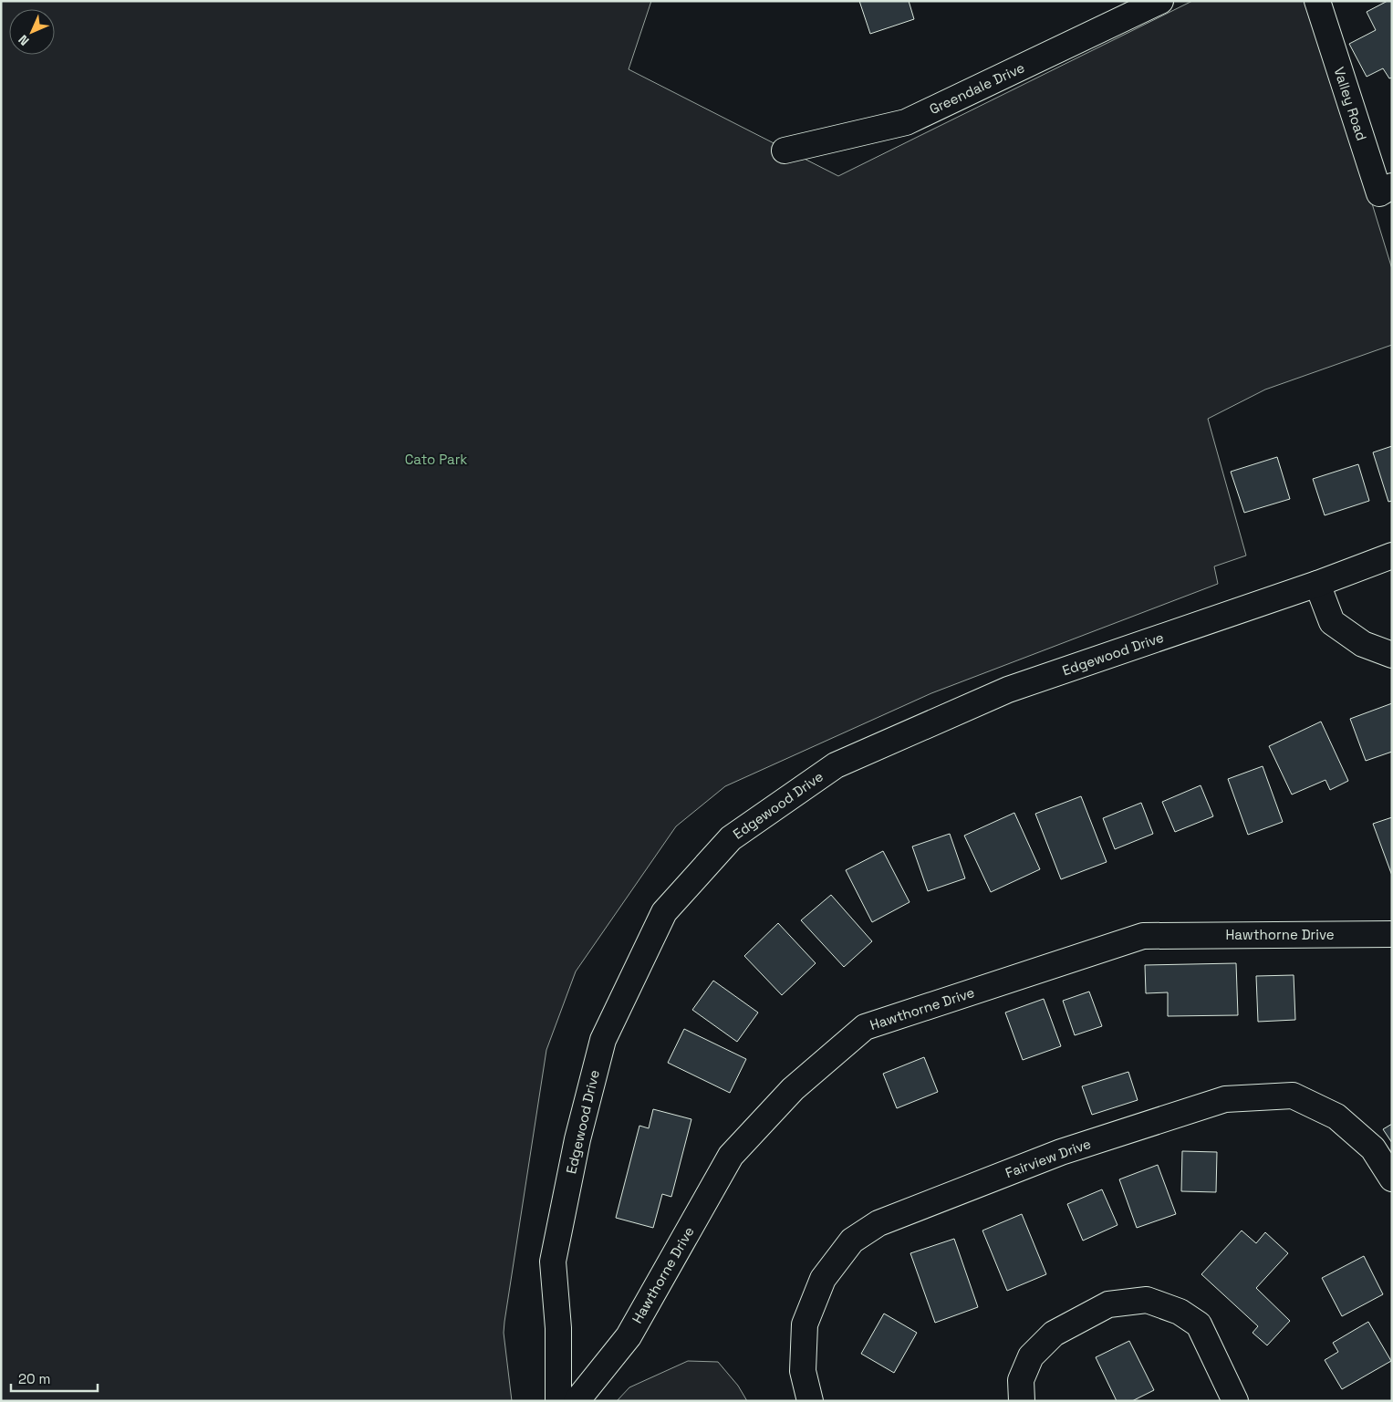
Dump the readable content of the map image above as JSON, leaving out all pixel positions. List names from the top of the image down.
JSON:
{
  "streets": {
    "street": [
      "Greendale Drive",
      "Valley Road",
      "Edgewood Drive",
      "Hawthorne Drive",
      "Fairview Drive"
    ]
  },
  "parks": ["Cato Park"],
  "scale_bar": "20 m",
  "north": "bottom left"
}
